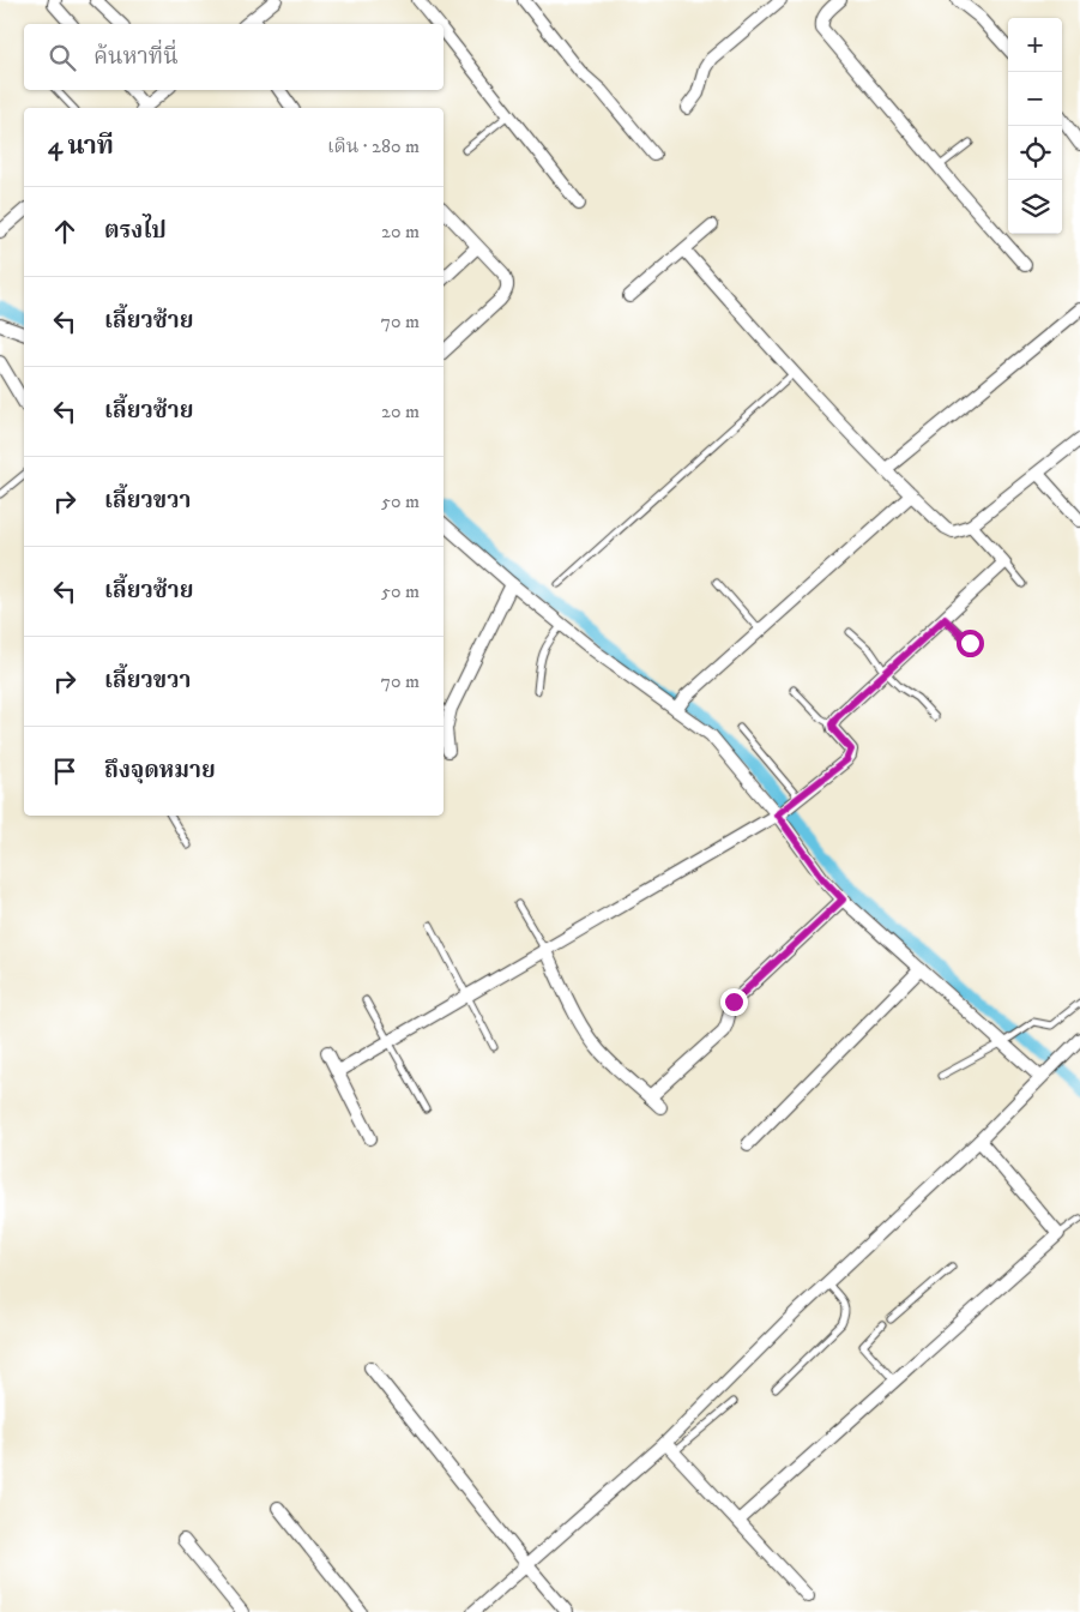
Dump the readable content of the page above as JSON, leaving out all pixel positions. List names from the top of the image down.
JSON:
{
  "page": {
    "map_buttons": ["+", "−"],
    "search": "ค้นหาที่นี่",
    "heading": ["4 นาที", "เดิน · 280 m"],
    "list": [
      ["ตรงไป", "20 m"],
      ["เลี้ยวซ้าย", "70 m"],
      ["เลี้ยวซ้าย", "20 m"],
      ["เลี้ยวขวา", "50 m"],
      ["เลี้ยวซ้าย", "50 m"],
      ["เลี้ยวขวา", "70 m"],
      "ถึงจุดหมาย"
    ]
  }
}
